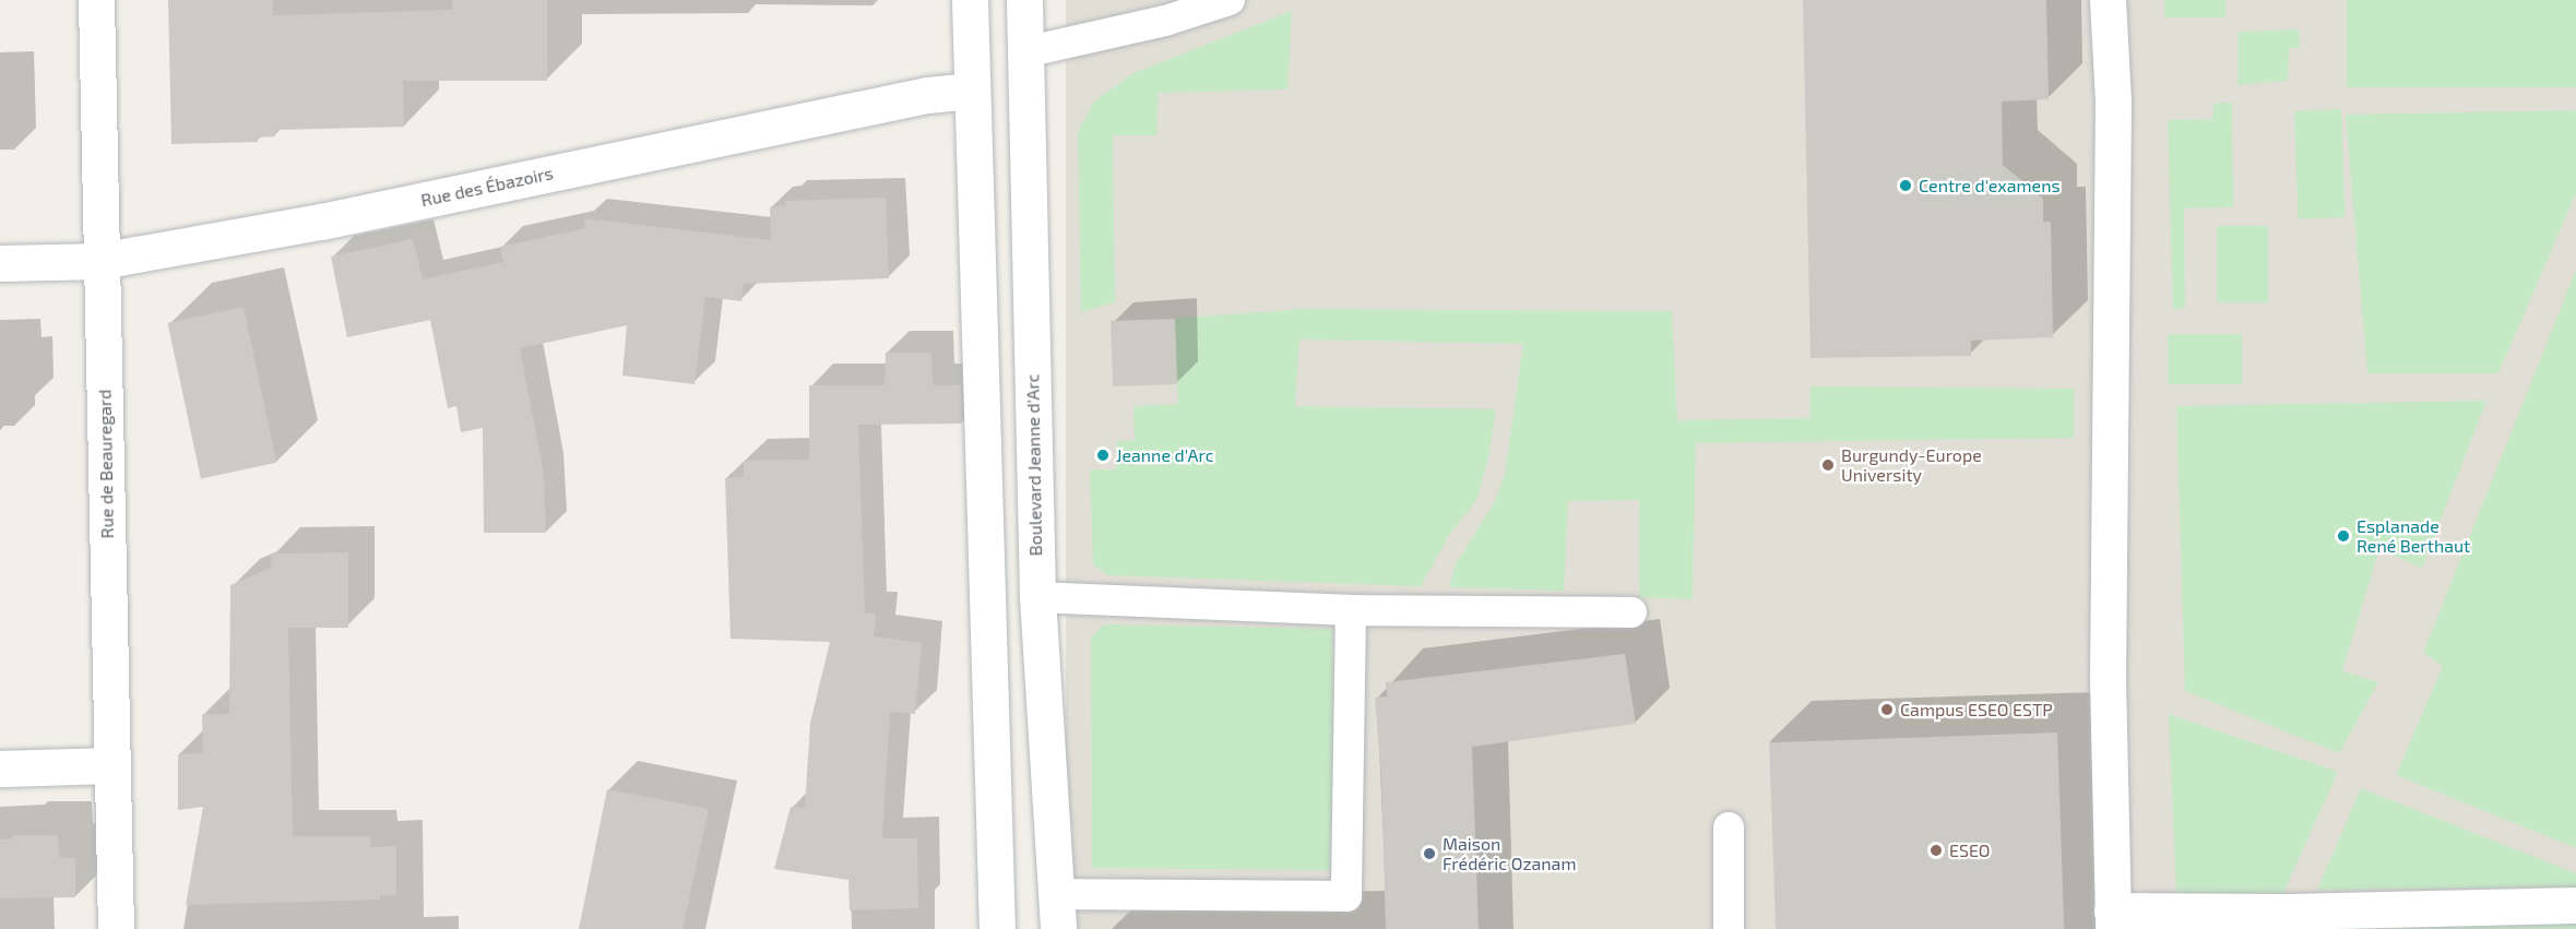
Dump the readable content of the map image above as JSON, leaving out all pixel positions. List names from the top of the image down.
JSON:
{
  "streets": {
    "street": ["Rue des Ébazoirs", "Rue de Beauregard", "Boulevard Jeanne d'Arc"]
  },
  "crossings": [
    ["Rue des Ébazoirs", "Rue de Beauregard"]
  ],
  "places": [
    "Centre d'examens",
    "Jeanne d'Arc",
    "Burgundy-Europe University",
    "Esplanade René Berthaut",
    "Campus ESEO ESTP",
    "ESEO",
    "Maison Frédéric Ozanam"
  ]
}
